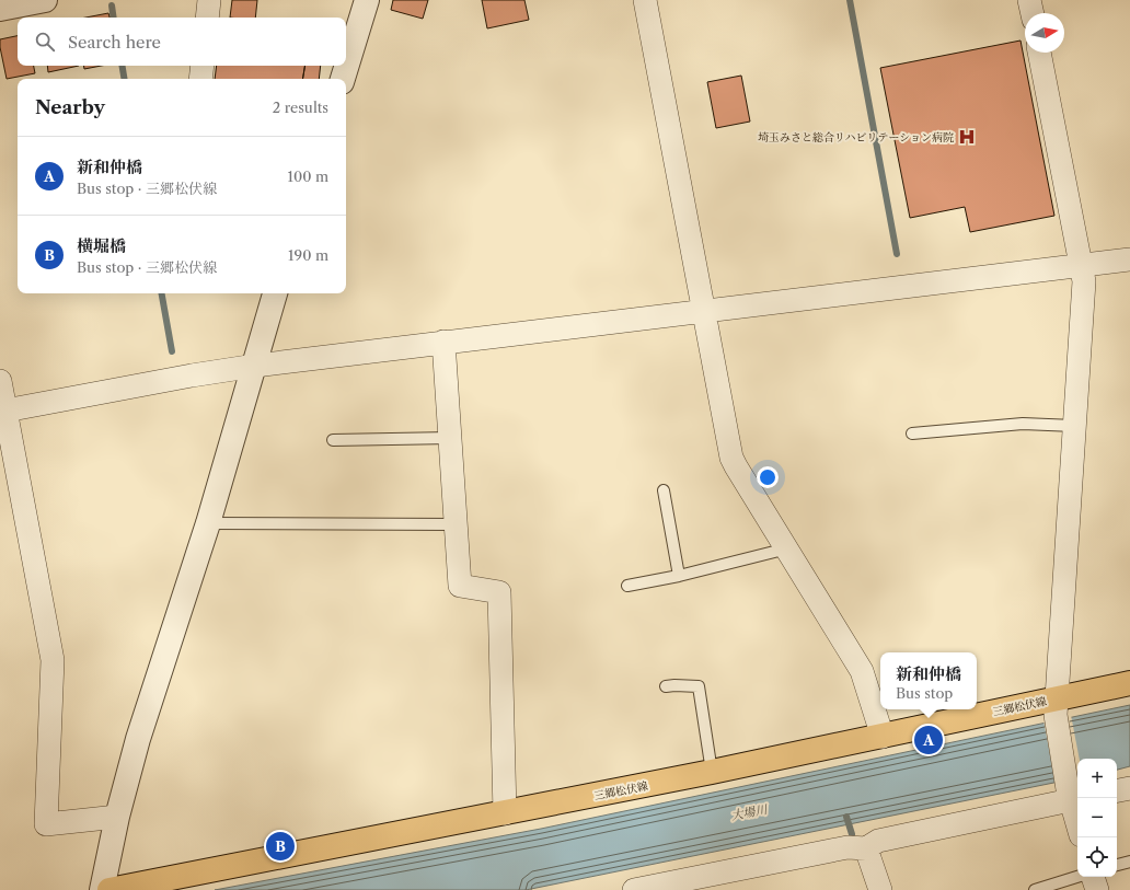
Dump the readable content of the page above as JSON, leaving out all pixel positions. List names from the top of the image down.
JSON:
{
  "streets": {
    "main road": ["三郷松伏線"]
  },
  "water": ["大場川"],
  "places": {
    "hospital": ["埼玉みさと総合リハビリテーション病院"]
  },
  "north": "right",
  "page": {
    "search": "Search here",
    "heading": ["Nearby", "2 results"],
    "list": [
      {
        "mark": "A",
        "name": "新和仲橋",
        "note": "Bus stop · 三郷松伏線",
        "value": "100 m"
      },
      {
        "mark": "B",
        "name": "横堀橋",
        "note": "Bus stop · 三郷松伏線",
        "value": "190 m"
      }
    ],
    "popup": ["新和仲橋", "Bus stop"],
    "pins": ["A", "B"],
    "map_buttons": ["+", "−"]
  }
}
